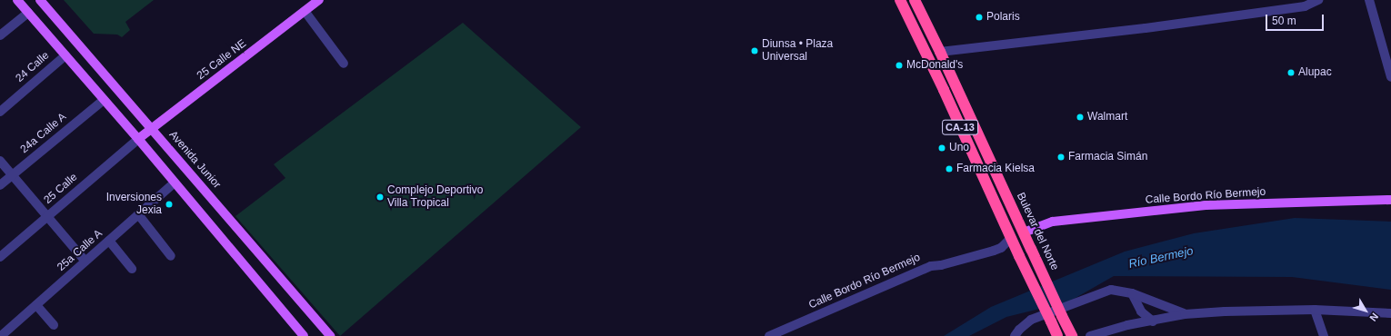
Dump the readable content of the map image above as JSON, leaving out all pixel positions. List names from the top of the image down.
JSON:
{
  "streets": {
    "highway": ["CA-13", "Bulevar del Norte"],
    "main road": ["25 Calle NE", "Avenida Junior", "Calle Bordo Río Bermejo"],
    "street": [
      "24 Calle",
      "24a Calle A",
      "25 Calle",
      "25a Calle A"
    ]
  },
  "crossings": [
    ["25 Calle NE", "Avenida Junior"],
    ["25 Calle NE", "25 Calle"],
    ["CA-13", "Calle Bordo Río Bermejo"],
    ["Calle Bordo Río Bermejo", "Bulevar del Norte"]
  ],
  "water": ["Río Bermejo"],
  "places": [
    "Polaris",
    "Diunsa • Plaza Universal",
    "McDonald's",
    "Alupac",
    "Walmart",
    "Uno",
    "Farmacia Simán",
    "Farmacia Kielsa",
    "Complejo Deportivo Villa Tropical",
    "Inversiones Jexia"
  ],
  "scale_bar": "50 m",
  "north": "bottom right"
}
